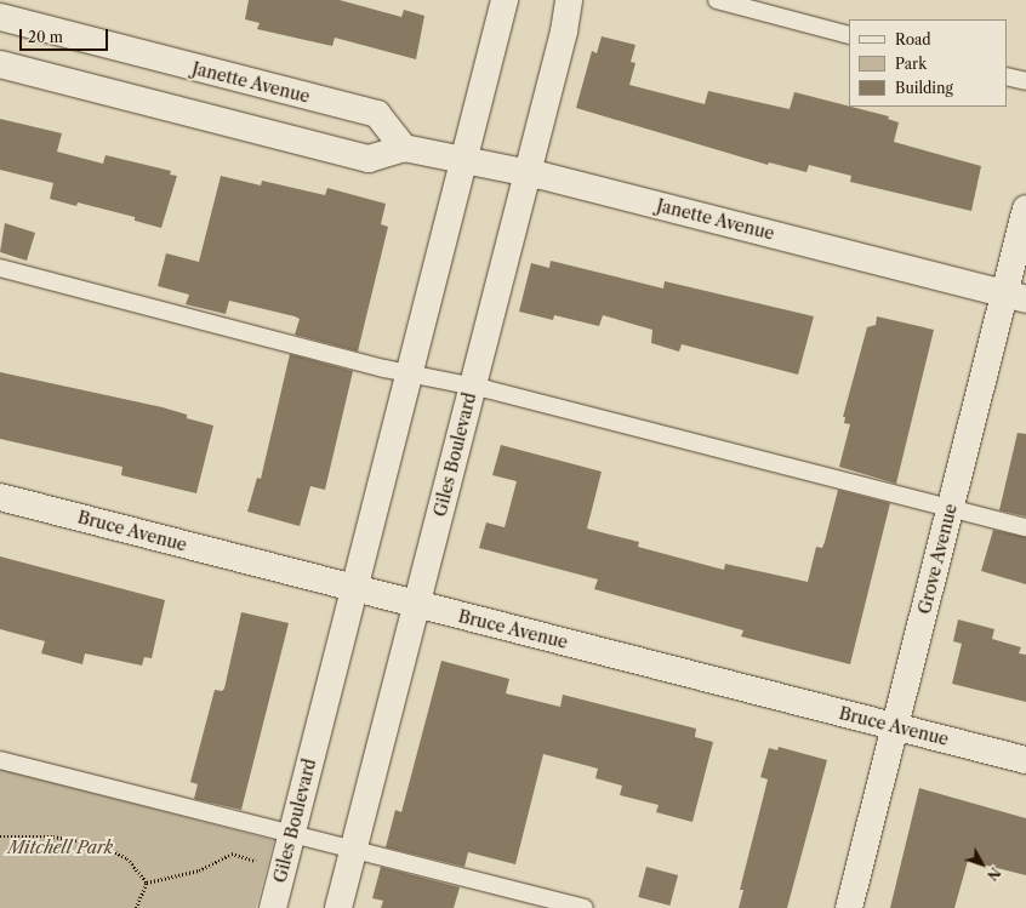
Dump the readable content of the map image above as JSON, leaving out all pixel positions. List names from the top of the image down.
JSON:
{
  "streets": {
    "street": [
      "Janette Avenue",
      "Giles Boulevard",
      "Bruce Avenue",
      "Grove Avenue"
    ]
  },
  "crossings": [
    ["Janette Avenue", "Giles Boulevard"],
    ["Janette Avenue", "Grove Avenue"],
    ["Giles Boulevard", "Bruce Avenue"],
    ["Bruce Avenue", "Grove Avenue"]
  ],
  "parks": ["Mitchell Park"],
  "legend": ["Road", "Park", "Building"],
  "scale_bar": "20 m",
  "north": "bottom right"
}
